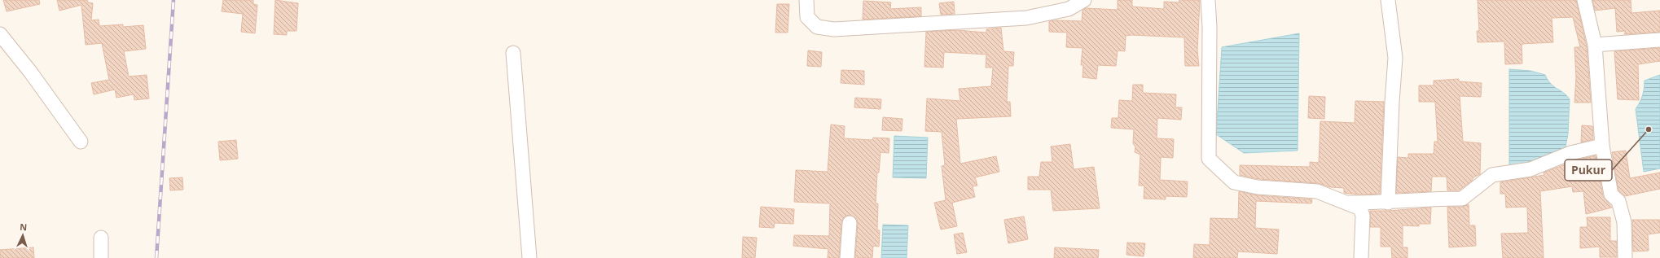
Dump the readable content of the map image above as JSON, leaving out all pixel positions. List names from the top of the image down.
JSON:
{
  "places": ["Pukur"],
  "north": "top"
}
